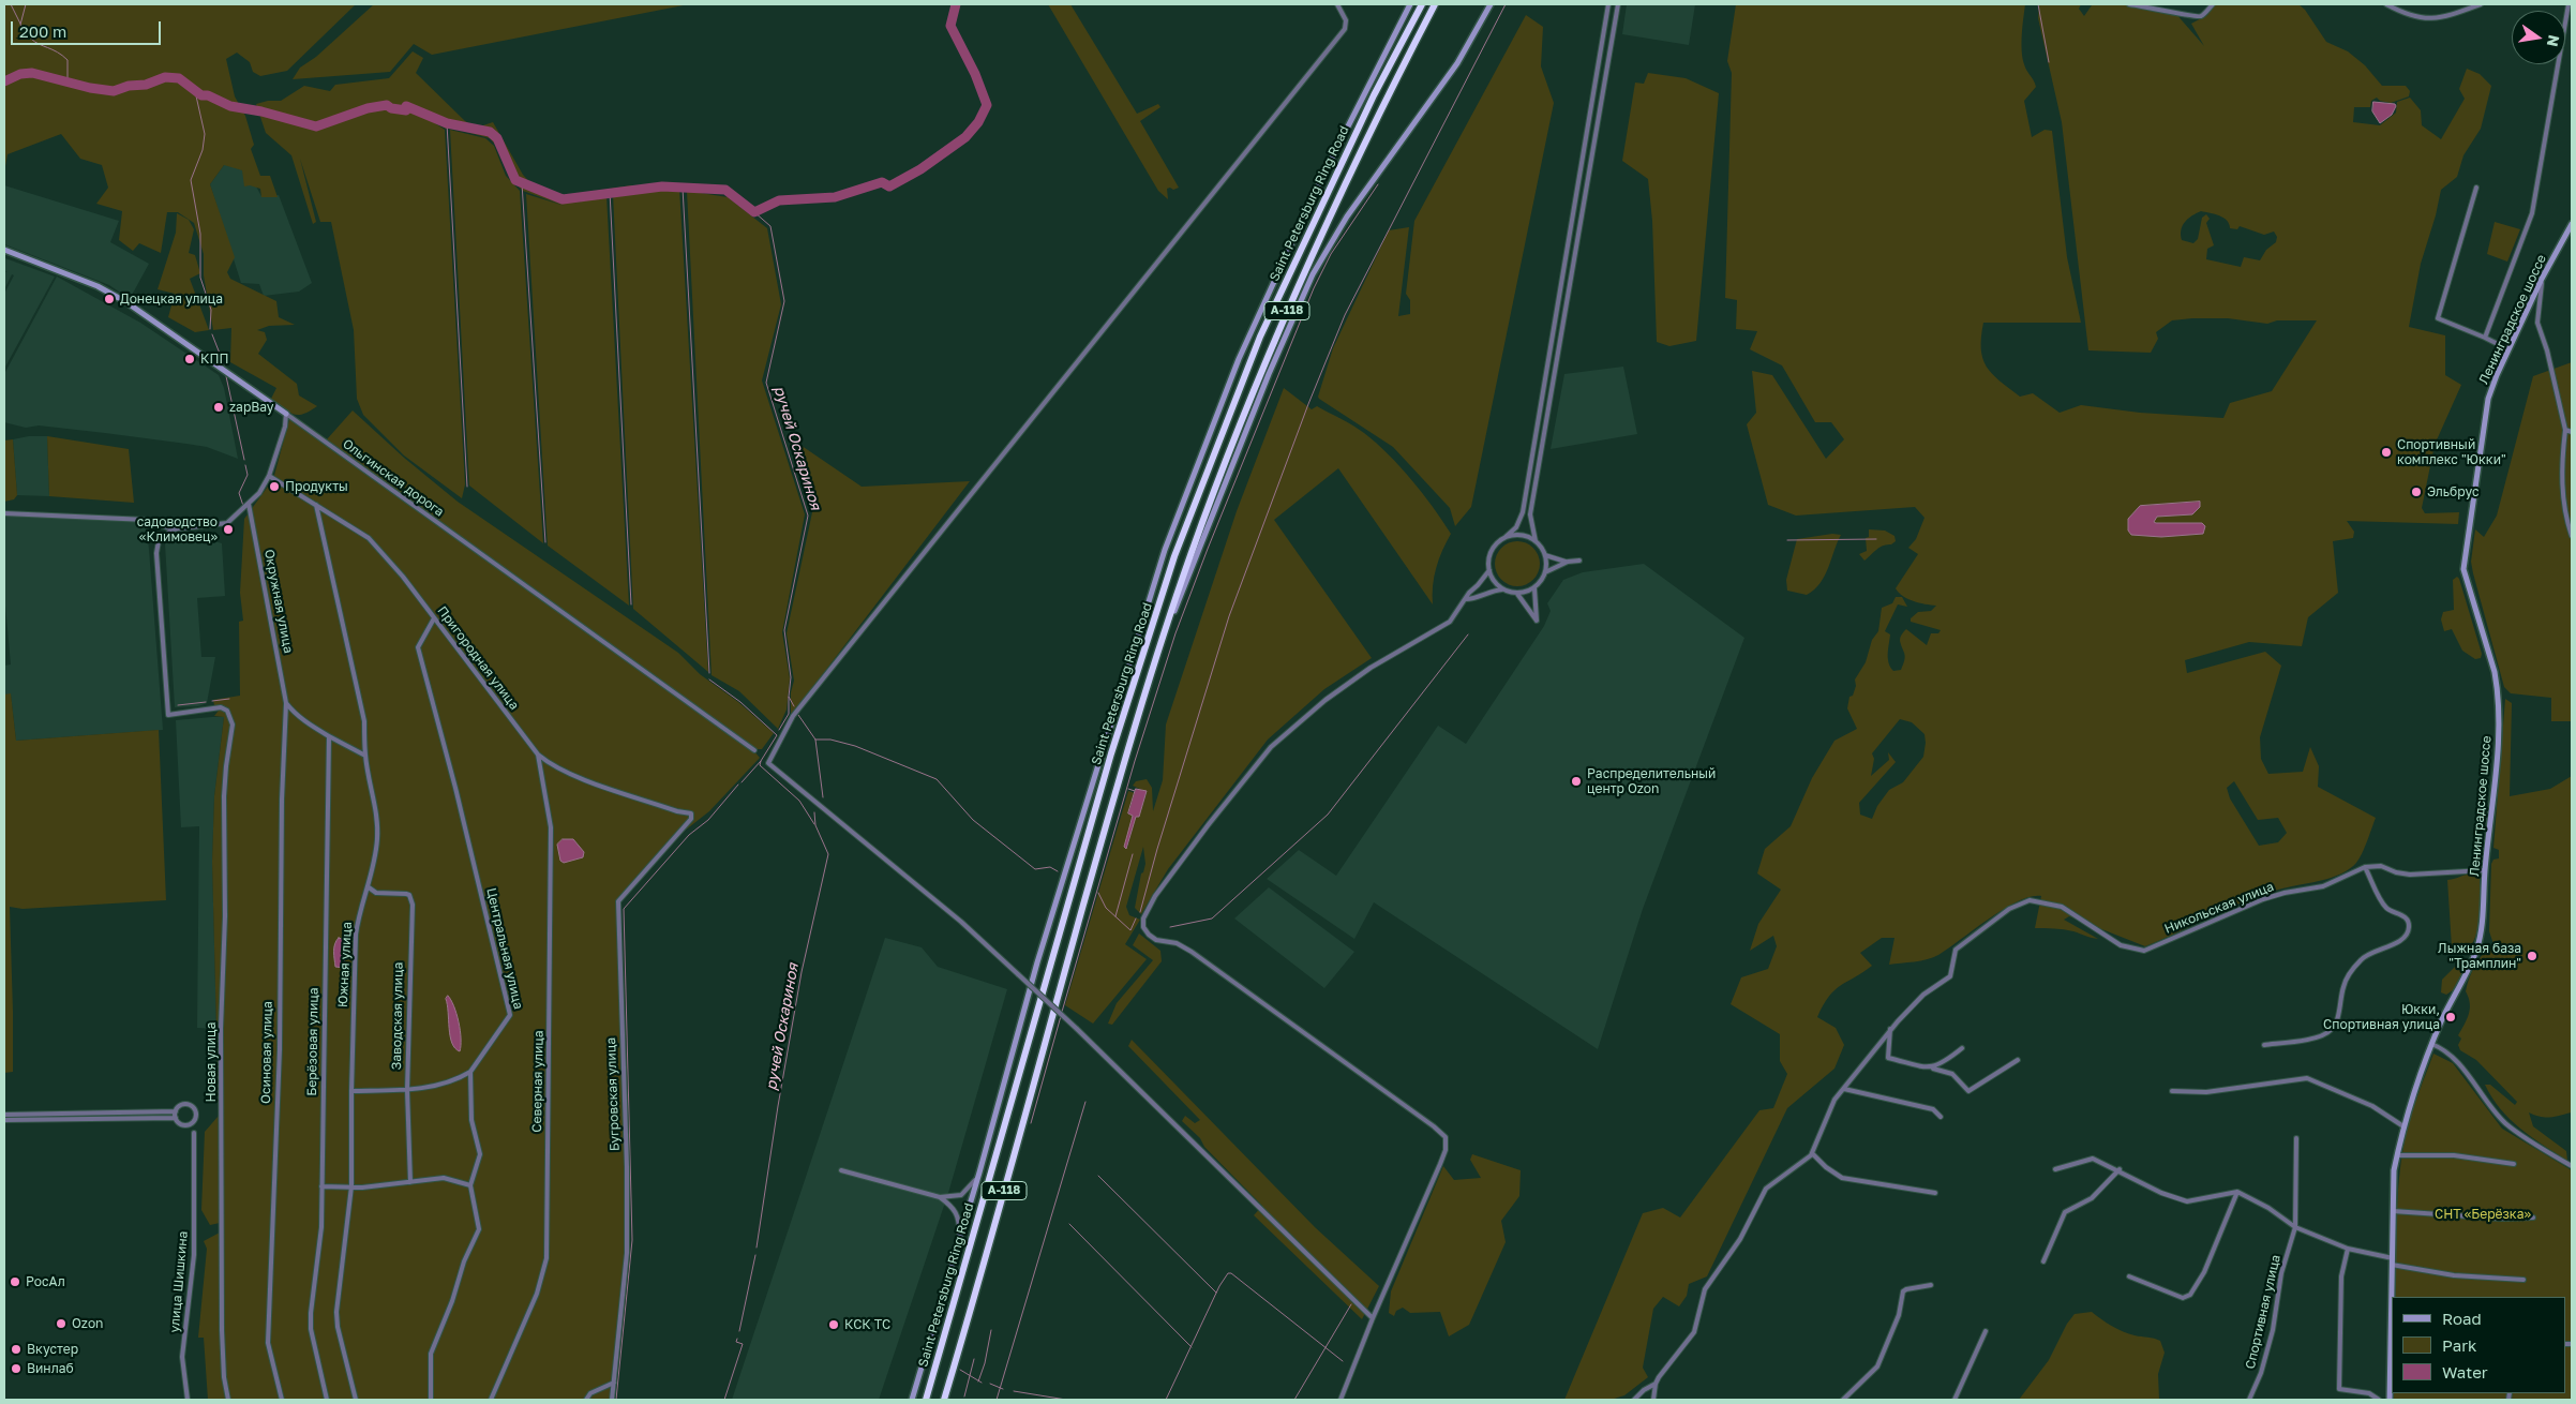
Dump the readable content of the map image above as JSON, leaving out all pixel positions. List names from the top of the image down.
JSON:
{
  "streets": {
    "highway": ["Saint Petersburg Ring Road", "А-118"],
    "street": [
      "Ленинградское шоссе",
      "Ольгинская дорога",
      "Окружная улица",
      "Пригородная улица",
      "Никольская улица",
      "Центральная улица",
      "Южная улица",
      "Заводская улица",
      "Берёзовая улица",
      "Осиновая улица",
      "Новая улица",
      "Северная улица",
      "Бугровская улица",
      "улица Шишкина",
      "Спортивная улица"
    ]
  },
  "crossings": [
    ["Ленинградское шоссе", "Никольская улица"],
    ["Окружная улица", "Осиновая улица"],
    ["Пригородная улица", "Центральная улица"],
    ["Пригородная улица", "Южная улица"],
    ["Пригородная улица", "Северная улица"],
    ["Пригородная улица", "Бугровская улица"],
    ["Южная улица", "Заводская улица"]
  ],
  "water": ["ручей Оскариноя"],
  "parks": ["СНТ «Берёзка»"],
  "places": [
    "Донецкая улица",
    "КПП",
    "zapBay",
    "Спортивный комплекс \"Юкки\"",
    "Продукты",
    "Эльбрус",
    "садоводство «Климовец»",
    "Распределительный центр Ozon",
    "Лыжная база \"Трамплин\"",
    "Юкки, Спортивная улица",
    "РосАл",
    "Ozon",
    "КСК ТС",
    "Вкустер",
    "Винлаб"
  ],
  "legend": ["Road", "Park", "Water"],
  "scale_bar": "200 m",
  "north": "right"
}
